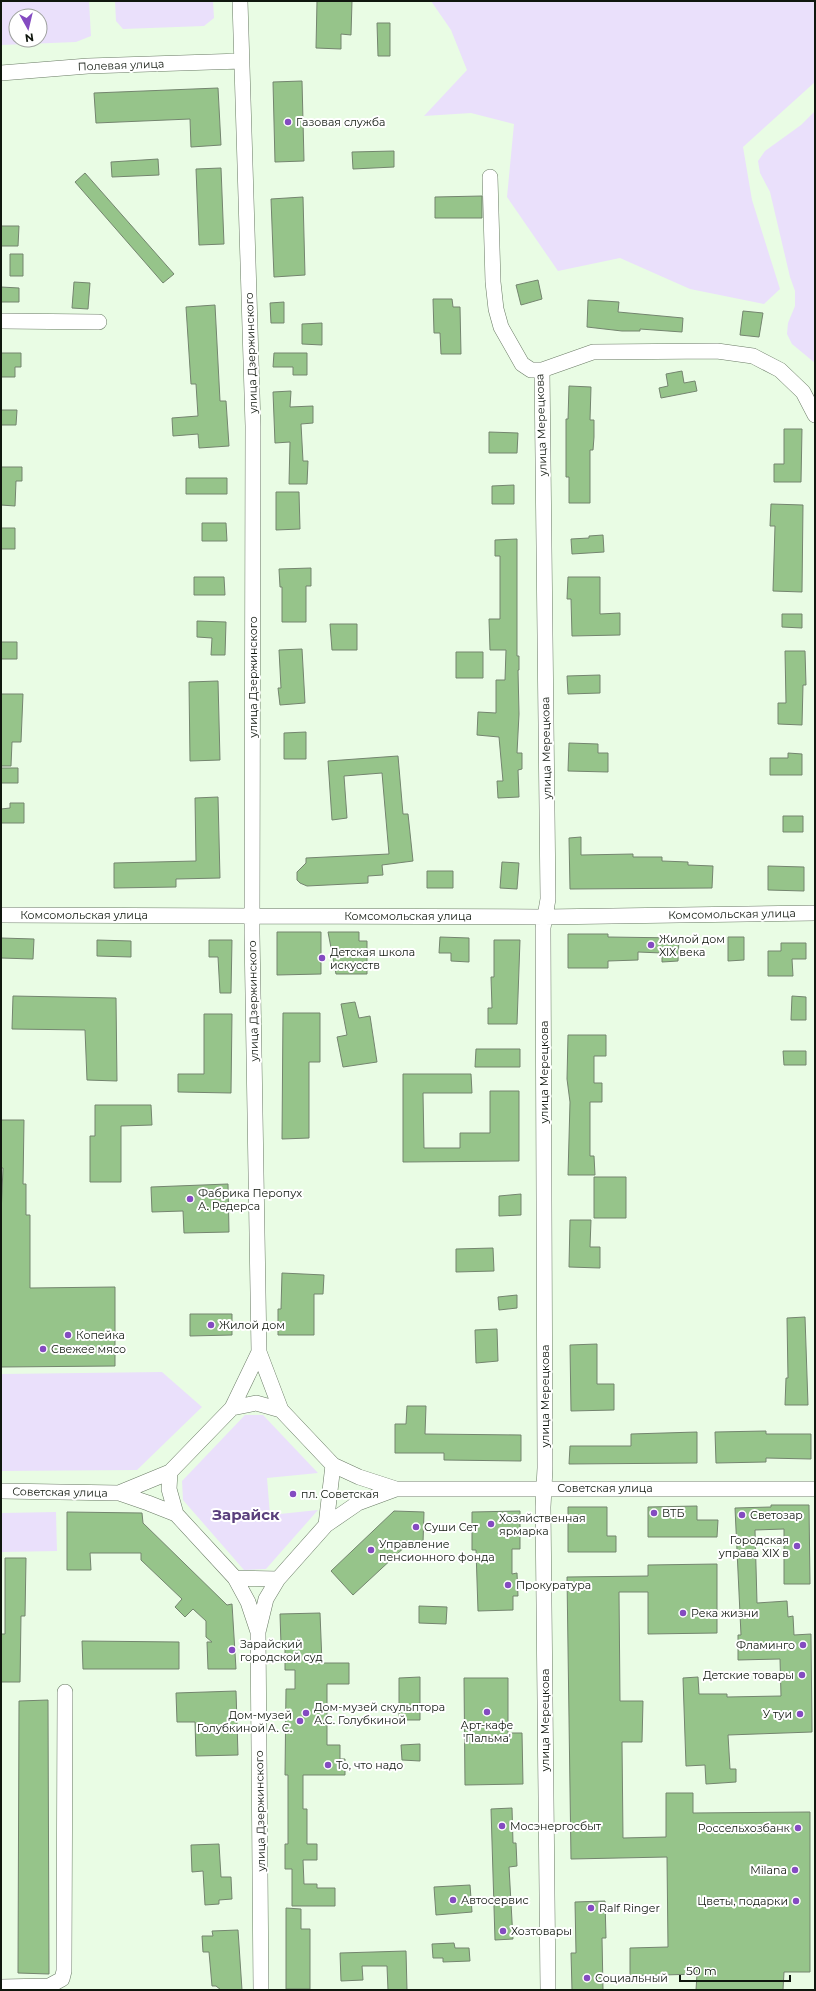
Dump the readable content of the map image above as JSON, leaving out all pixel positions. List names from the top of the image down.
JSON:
{
  "streets": {
    "street": [
      "Полевая улица",
      "улица Дзержинского",
      "улица Мерецкова",
      "Комсомольская улица",
      "Советская улица"
    ]
  },
  "crossings": [
    ["Полевая улица", "улица Дзержинского"],
    ["улица Дзержинского", "Комсомольская улица"],
    ["улица Дзержинского", "Советская улица"],
    ["улица Мерецкова", "Комсомольская улица"],
    ["улица Мерецкова", "Советская улица"]
  ],
  "districts": ["Зарайск"],
  "places": [
    "Газовая служба",
    "Жилой дом XIX века",
    "Детская школа искусств",
    "Фабрика Перопух А. Редерса",
    "Жилой дом",
    "Копейка",
    "Свежее мясо",
    "пл. Советская",
    "ВТБ",
    "Светозар",
    "Хозяйственная ярмарка",
    "Суши Сет",
    "Городская управа XIX в",
    "Управление пенсионного фонда",
    "Прокуратура",
    "Река жизни",
    "Фламинго",
    "Зарайский городской суд",
    "Детские товары",
    "Арт-кафе 'Пальма'",
    "Дом-музей скульптора А.С. Голубкиной",
    "У туи",
    "Дом-музей Голубкиной А. С.",
    "То, что надо",
    "Мосэнергосбыт",
    "Россельхозбанк",
    "Milana",
    "Автосервис",
    "Цветы, подарки",
    "Ralf Ringer",
    "Хозтовары",
    "Социальный"
  ],
  "scale_bar": "50 m",
  "north": "bottom"
}
